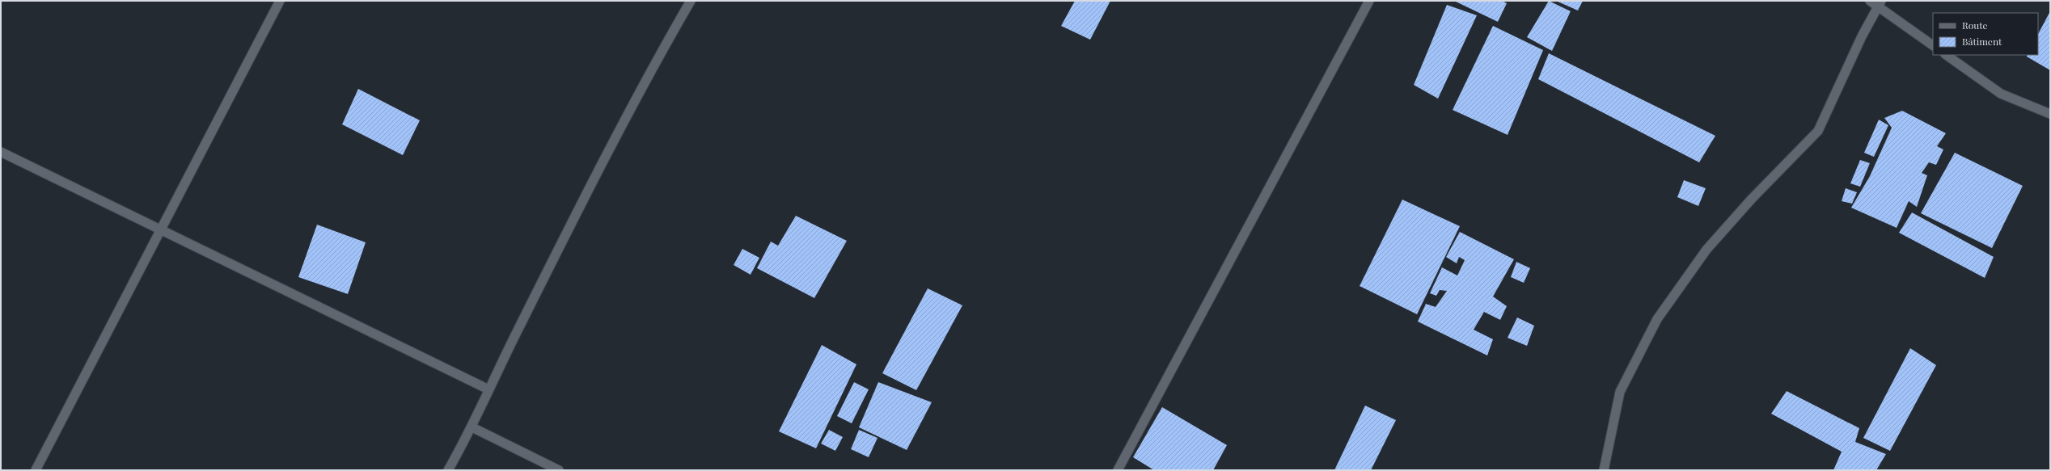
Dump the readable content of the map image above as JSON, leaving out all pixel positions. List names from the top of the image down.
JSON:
{
  "legend": ["Route", "Bâtiment"]
}
